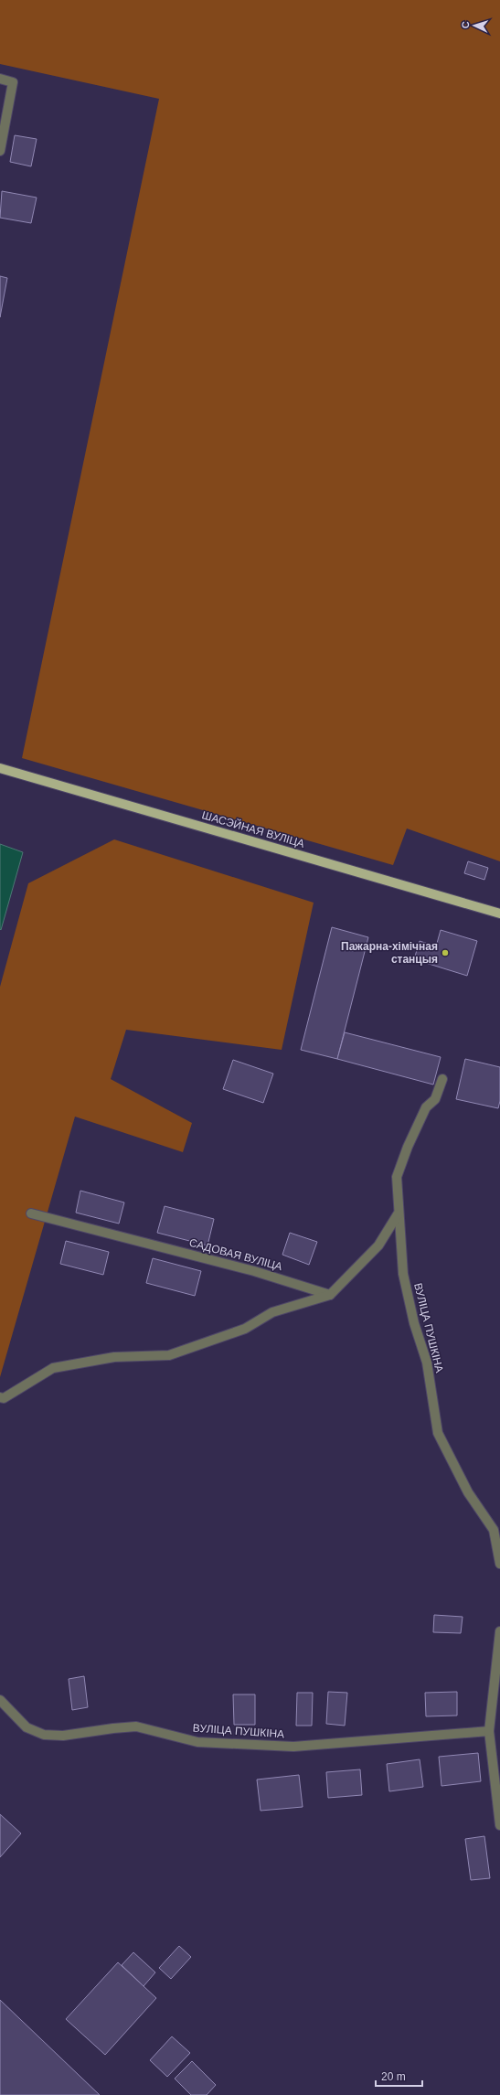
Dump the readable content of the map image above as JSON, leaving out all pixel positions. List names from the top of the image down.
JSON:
{
  "streets": {
    "main road": ["ШАСЭЙНАЯ ВУЛІЦА"],
    "street": ["САДОВАЯ ВУЛІЦА", "ВУЛІЦА ПУШКІНА"]
  },
  "places": ["Пажарна-хімічная станцыя"],
  "scale_bar": "20 m",
  "north": "left"
}
